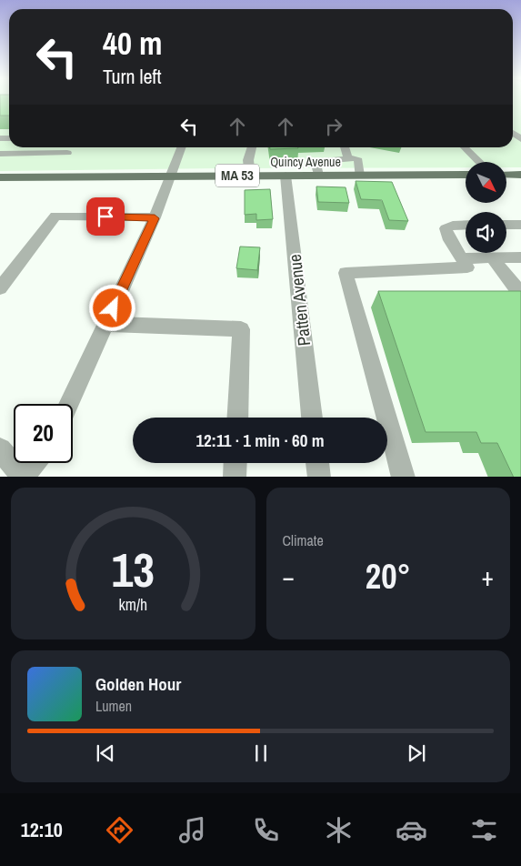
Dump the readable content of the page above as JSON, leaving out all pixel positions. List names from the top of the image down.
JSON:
{
  "streets": {
    "main road": ["Quincy Avenue", "MA 53"],
    "street": ["Patten Avenue"]
  },
  "crossings": [
    ["Quincy Avenue", "Patten Avenue"]
  ],
  "north": "bottom right",
  "page": {
    "turn": ["40 m", "Turn left"],
    "limit": "20",
    "trip": "12:11 · 1 min · 60 m",
    "tile": "Climate",
    "heat": ["−", "20°", "+"],
    "song": ["Golden Hour", "Lumen"],
    "tabs": "12:10",
    "gauge": ["13", "km/h"]
  }
}
